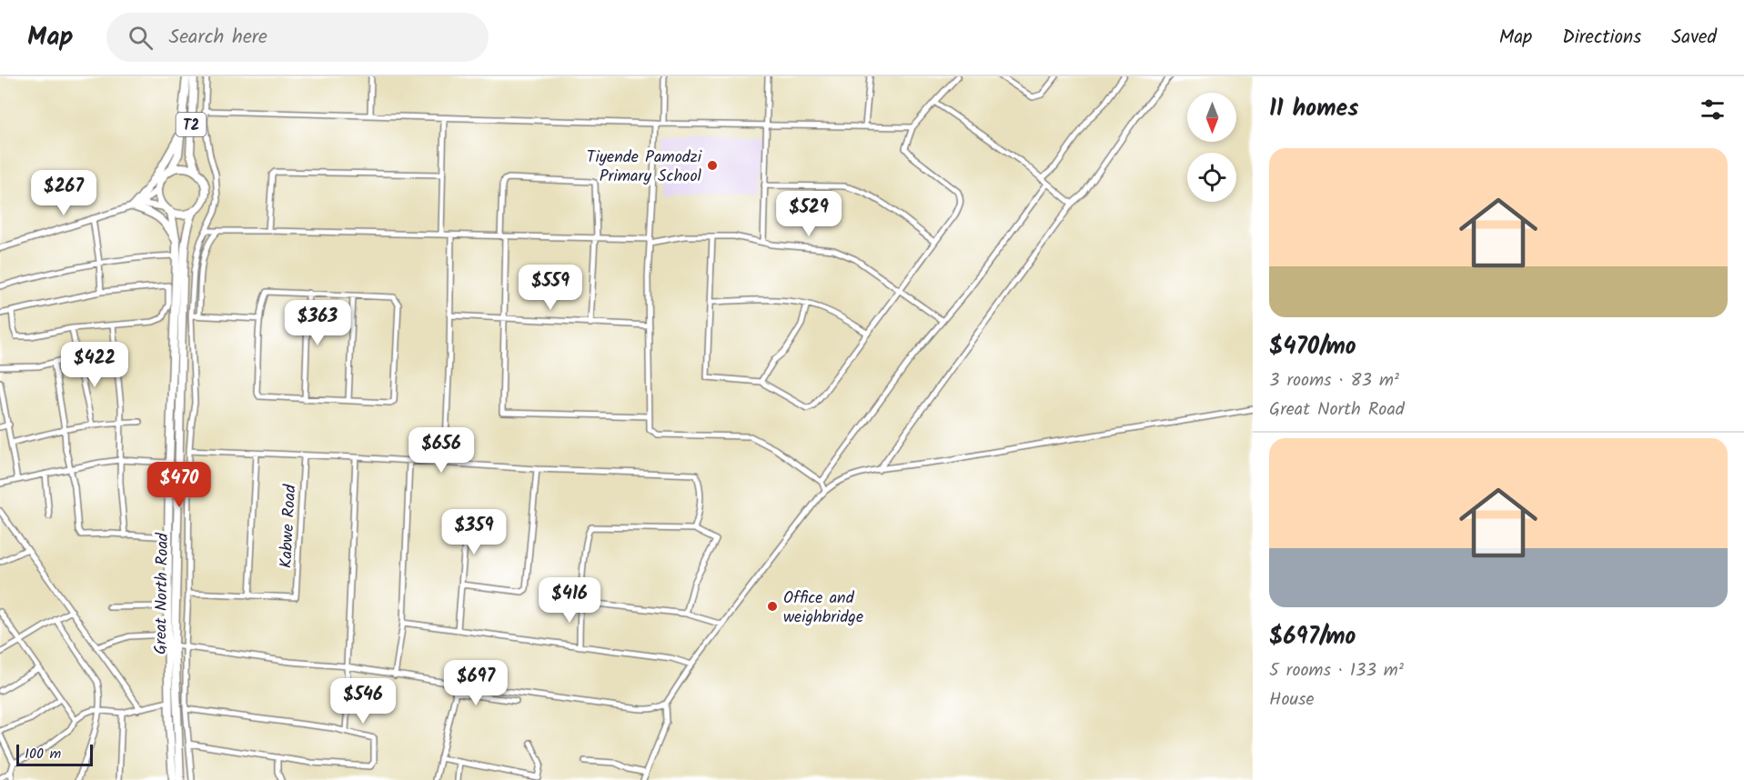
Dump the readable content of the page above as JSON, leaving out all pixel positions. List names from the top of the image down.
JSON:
{
  "streets": {
    "main road": ["T2", "Great North Road"],
    "street": ["Kabwe Road"]
  },
  "crossings": [
    ["T2", "Great North Road"]
  ],
  "places": ["Tiyende Pamodzi Primary School", "Office and weighbridge"],
  "scale_bar": "100 m",
  "north": "bottom",
  "page": {
    "header": "Map",
    "search": "Search here",
    "nav": ["Map", "Directions", "Saved"],
    "heading": "11 homes",
    "list": [
      {
        "name": "$470/mo",
        "note": "3 rooms · 83 m² · Great North Road"
      },
      {
        "name": "$697/mo",
        "note": "5 rooms · 133 m² · House"
      }
    ],
    "price": [
      "$267",
      "$529",
      "$559",
      "$363",
      "$422",
      "$656",
      "$470",
      "$359",
      "$416",
      "$697",
      "$546"
    ],
    "scale": "100 m"
  }
}
